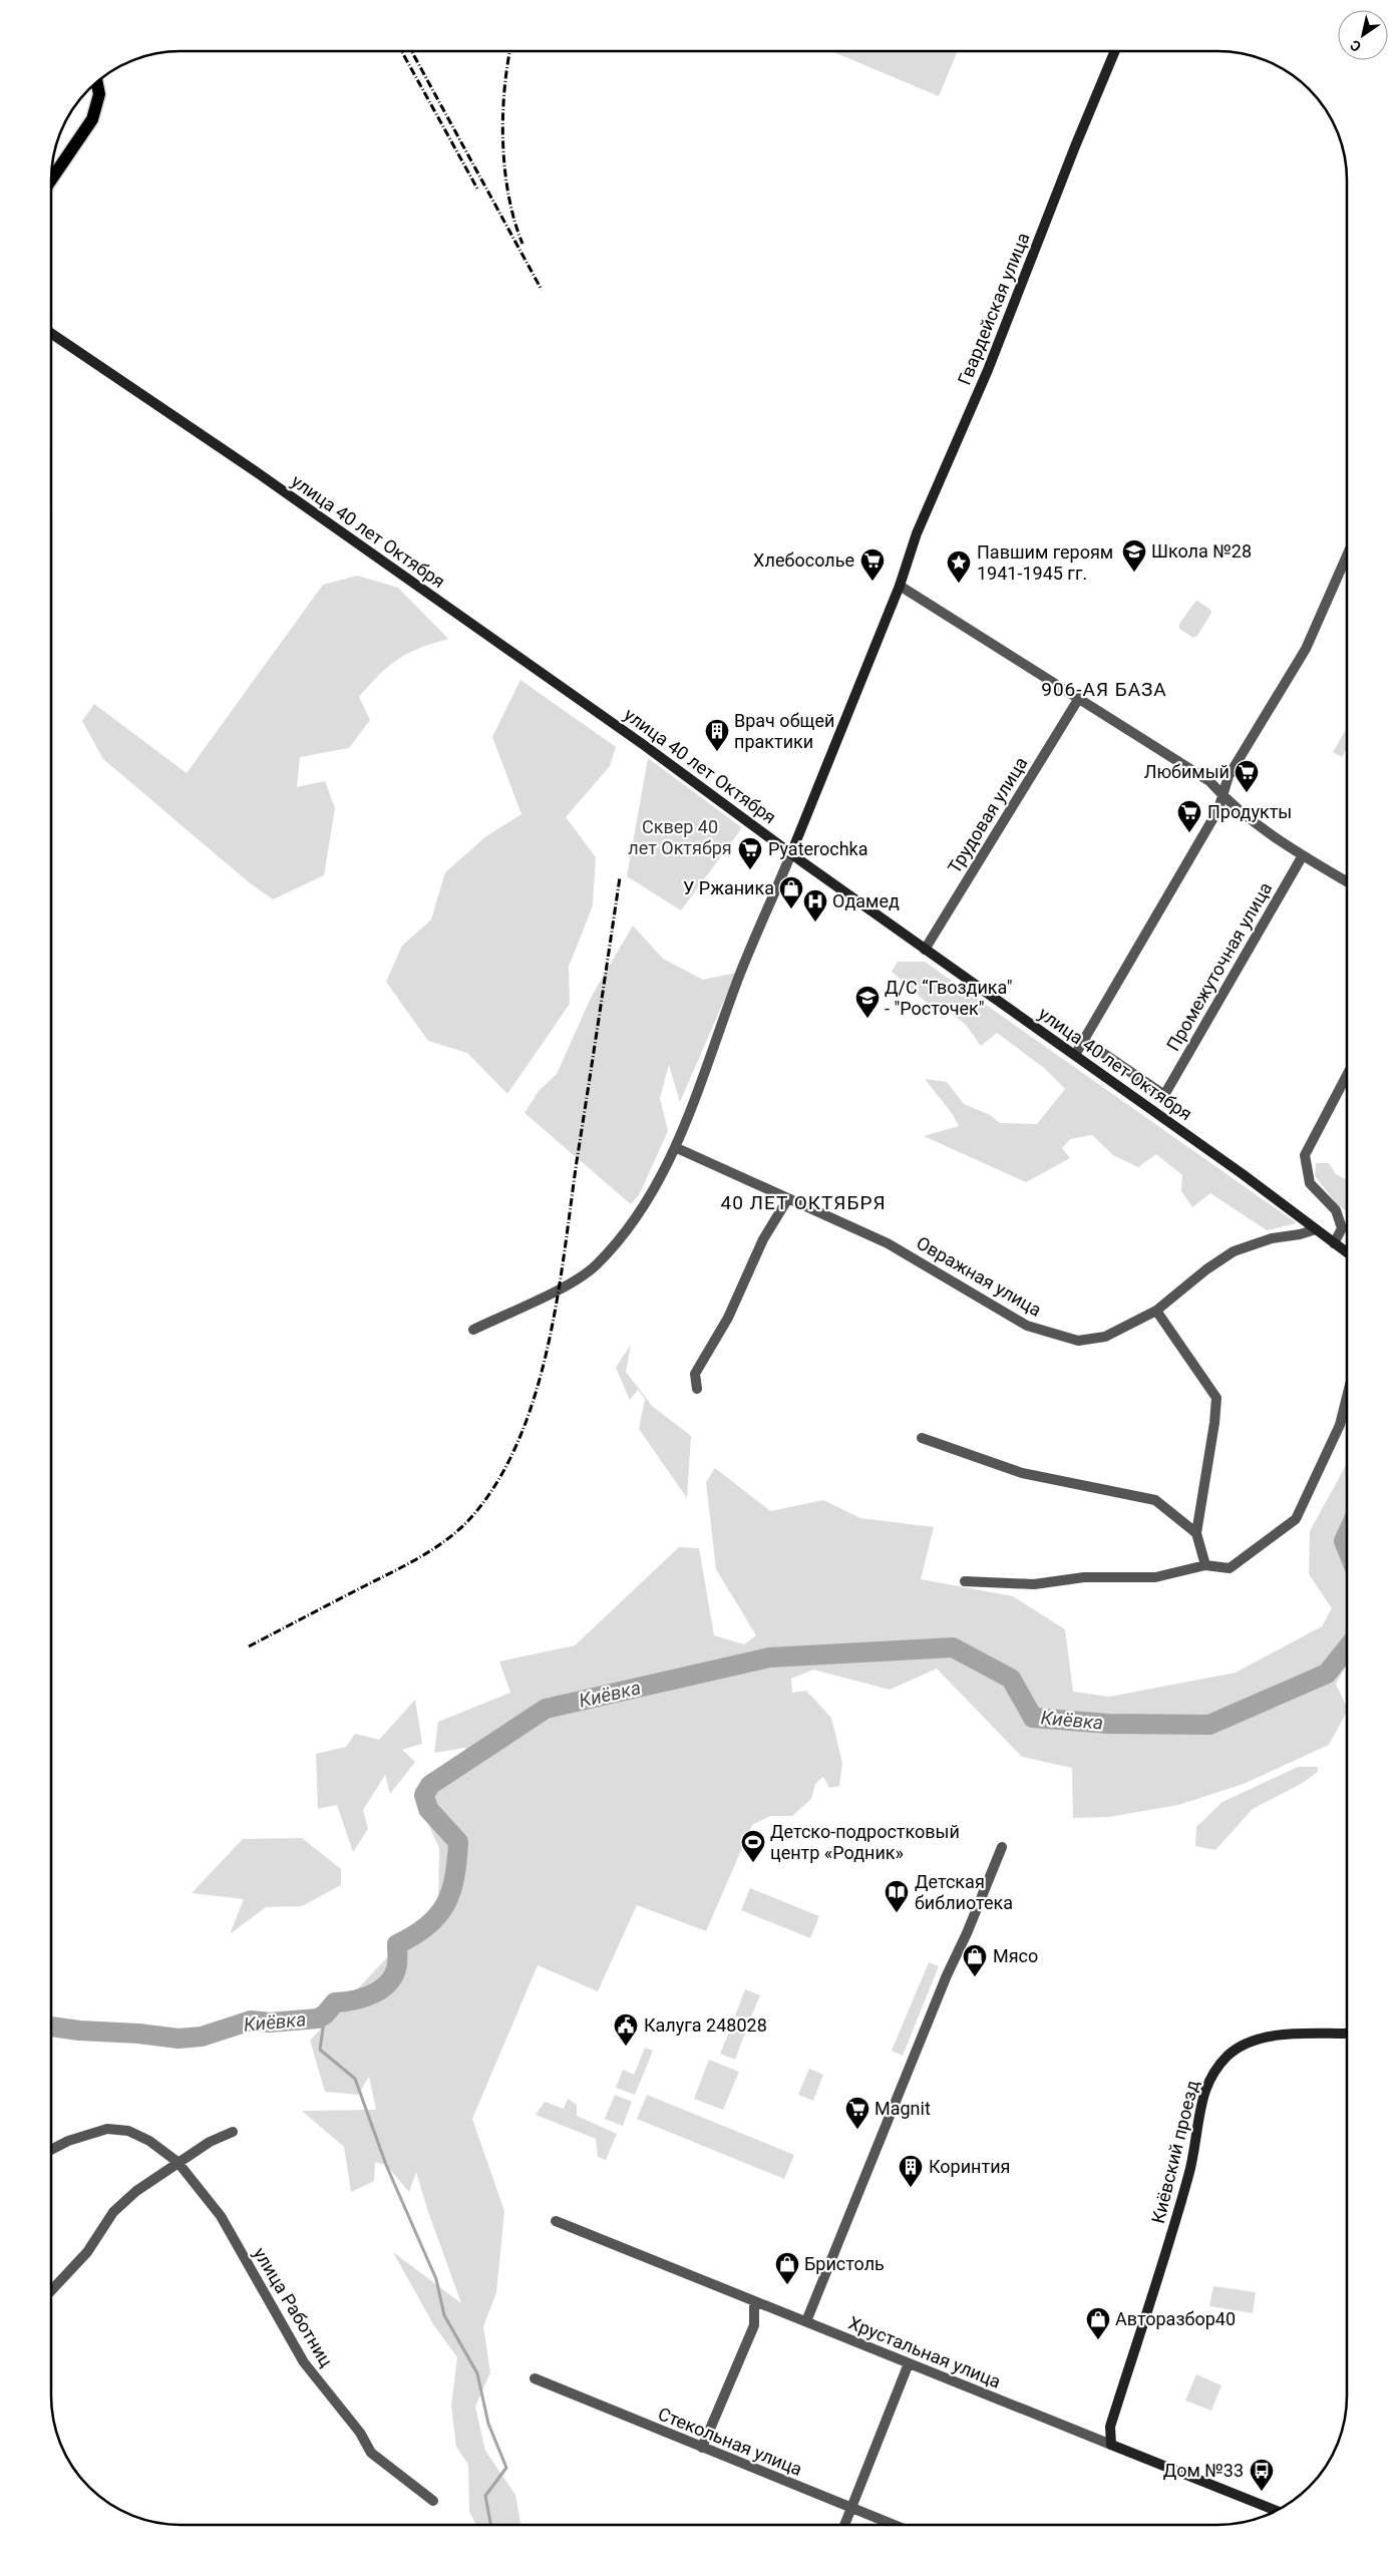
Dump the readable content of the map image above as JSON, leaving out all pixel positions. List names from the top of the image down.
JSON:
{
  "streets": {
    "main road": [
      "Гвардейская улица",
      "улица 40 лет Октября",
      "Киёвский проезд",
      "Хрустальная улица"
    ],
    "street": [
      "Трудовая улица",
      "Промежуточная улица",
      "Овражная улица",
      "улица Работниц",
      "Стекольная улица"
    ]
  },
  "crossings": [
    ["Гвардейская улица", "улица 40 лет Октября"],
    ["улица 40 лет Октября", "Трудовая улица"],
    ["улица 40 лет Октября", "Овражная улица"],
    ["Киёвский проезд", "Хрустальная улица"]
  ],
  "districts": ["906-АЯ БАЗА", "40 ЛЕТ ОКТЯБРЯ"],
  "water": ["Киёвка"],
  "parks": ["Сквер 40 лет Октября"],
  "places": {
    "school or university": ["Школа №28", "Д/С “Гвоздика\" - \"Росточек\""],
    "supermarket": [
      "Хлебосолье",
      "Любимый",
      "Продукты",
      "Pyaterochka",
      "Magnit"
    ],
    "place": ["Павшим героям 1941-1945 гг."],
    "building": ["Врач общей практики", "Коринтия"],
    "shop": [
      "У Ржаника",
      "Мясо",
      "Бристоль",
      "Авторазбор40"
    ],
    "hospital": ["Одамед"],
    "sports": ["Детско-подростковый центр «Родник»"],
    "library": ["Детская библиотека"],
    "public building": ["Калуга 248028"],
    "bus stop": ["Дом №33"]
  },
  "north": "bottom left"
}
